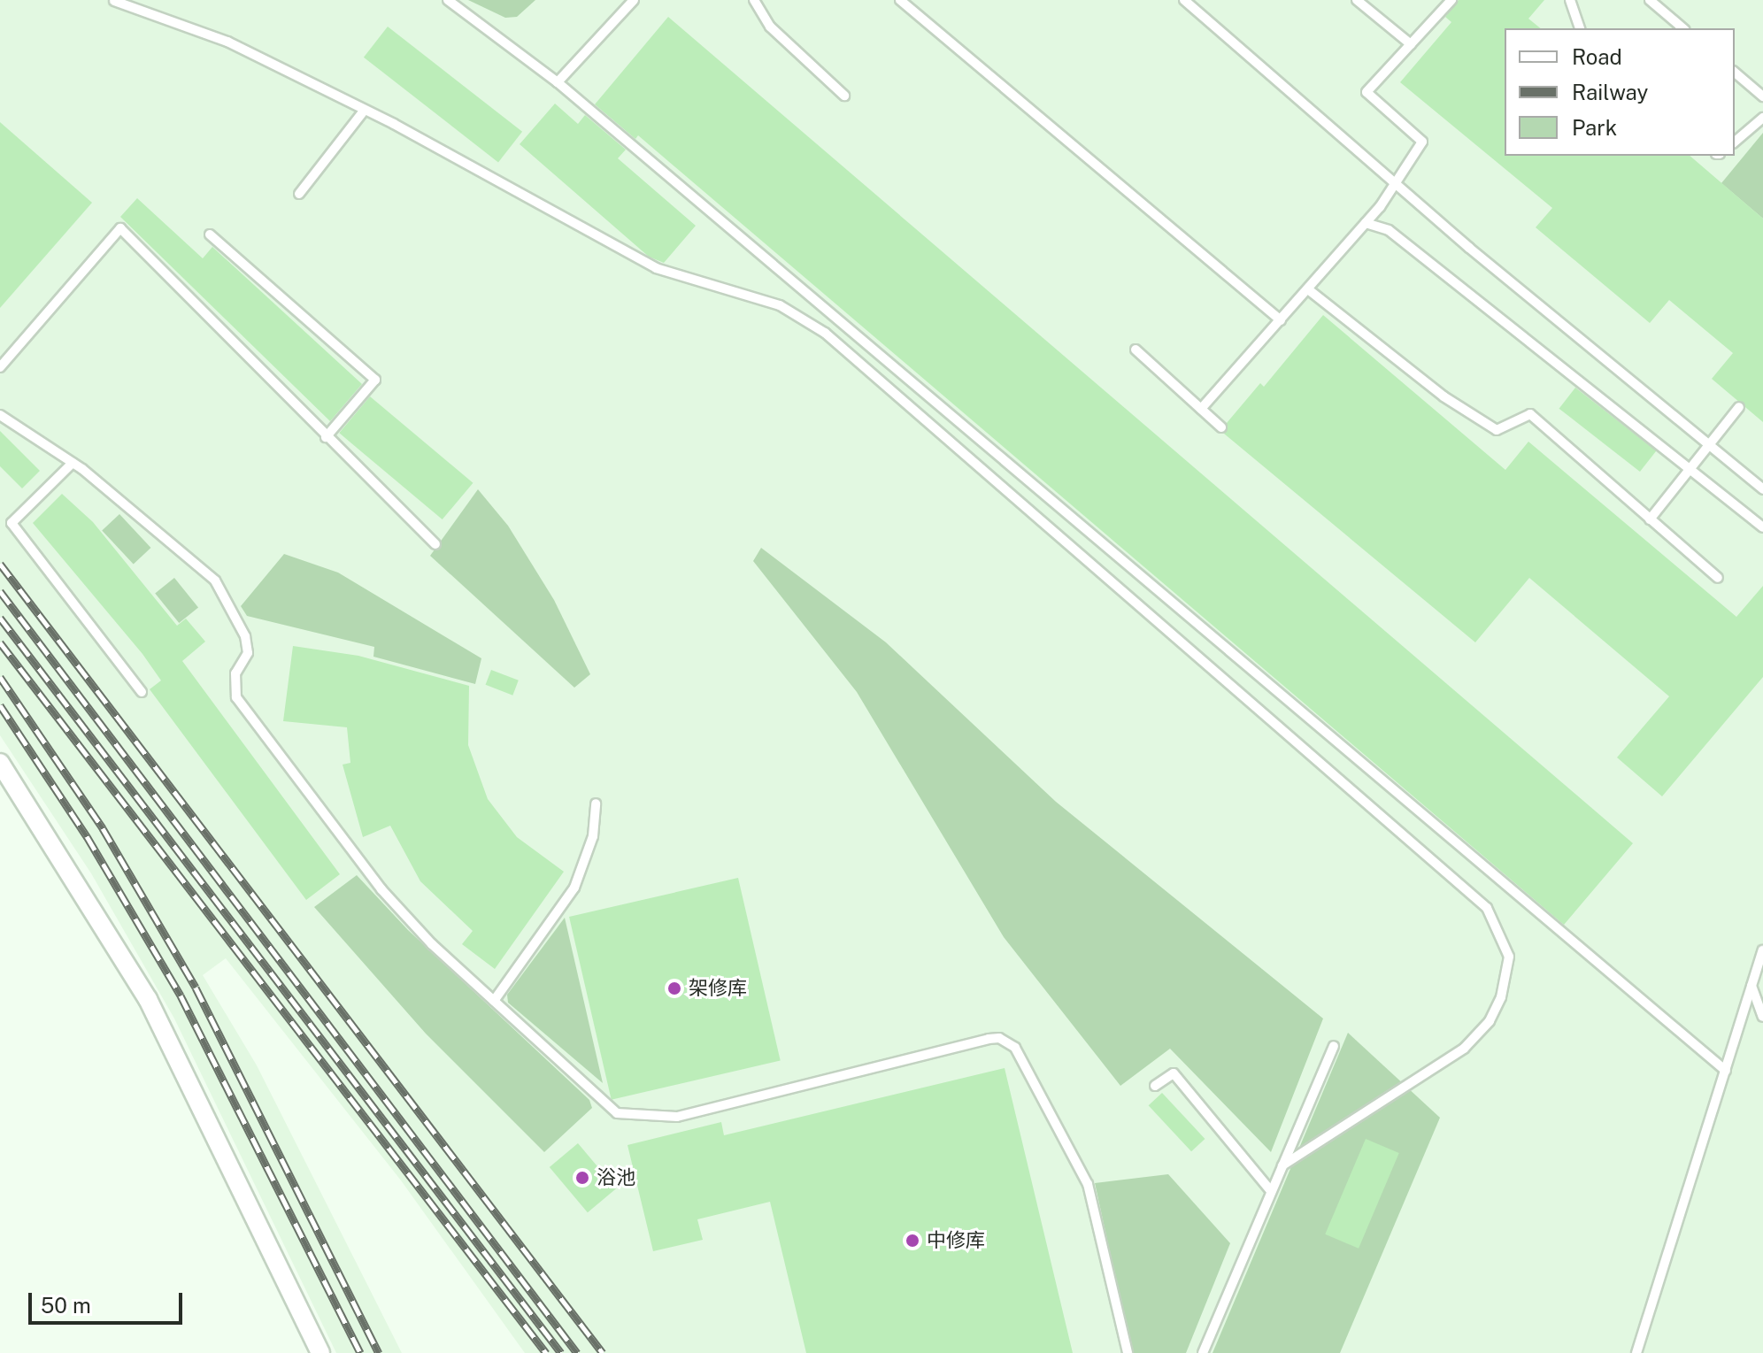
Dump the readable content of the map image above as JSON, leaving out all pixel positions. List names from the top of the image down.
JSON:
{
  "places": ["架修库", "浴池", "中修库"],
  "legend": ["Road", "Railway", "Park"],
  "scale_bar": "50 m"
}
